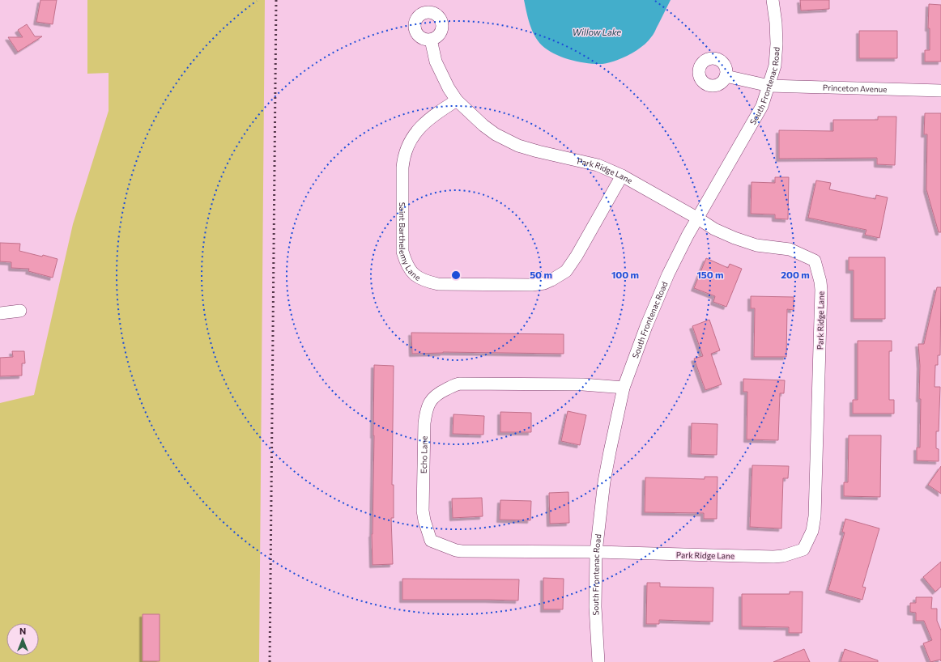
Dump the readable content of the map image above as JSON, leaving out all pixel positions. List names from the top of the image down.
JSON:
{
  "streets": {
    "street": [
      "South Frontenac Road",
      "Princeton Avenue",
      "Park Ridge Lane",
      "Saint Barthelemy Lane",
      "Echo Lane"
    ]
  },
  "crossings": [
    ["South Frontenac Road", "Princeton Avenue"],
    ["South Frontenac Road", "Park Ridge Lane"],
    ["South Frontenac Road", "Echo Lane"],
    ["Park Ridge Lane", "Saint Barthelemy Lane"],
    ["Park Ridge Lane", "Echo Lane"]
  ],
  "water": ["Willow Lake"],
  "north": "top",
  "rings": [
    "50 m",
    "100 m",
    "150 m",
    "200 m"
  ]
}
